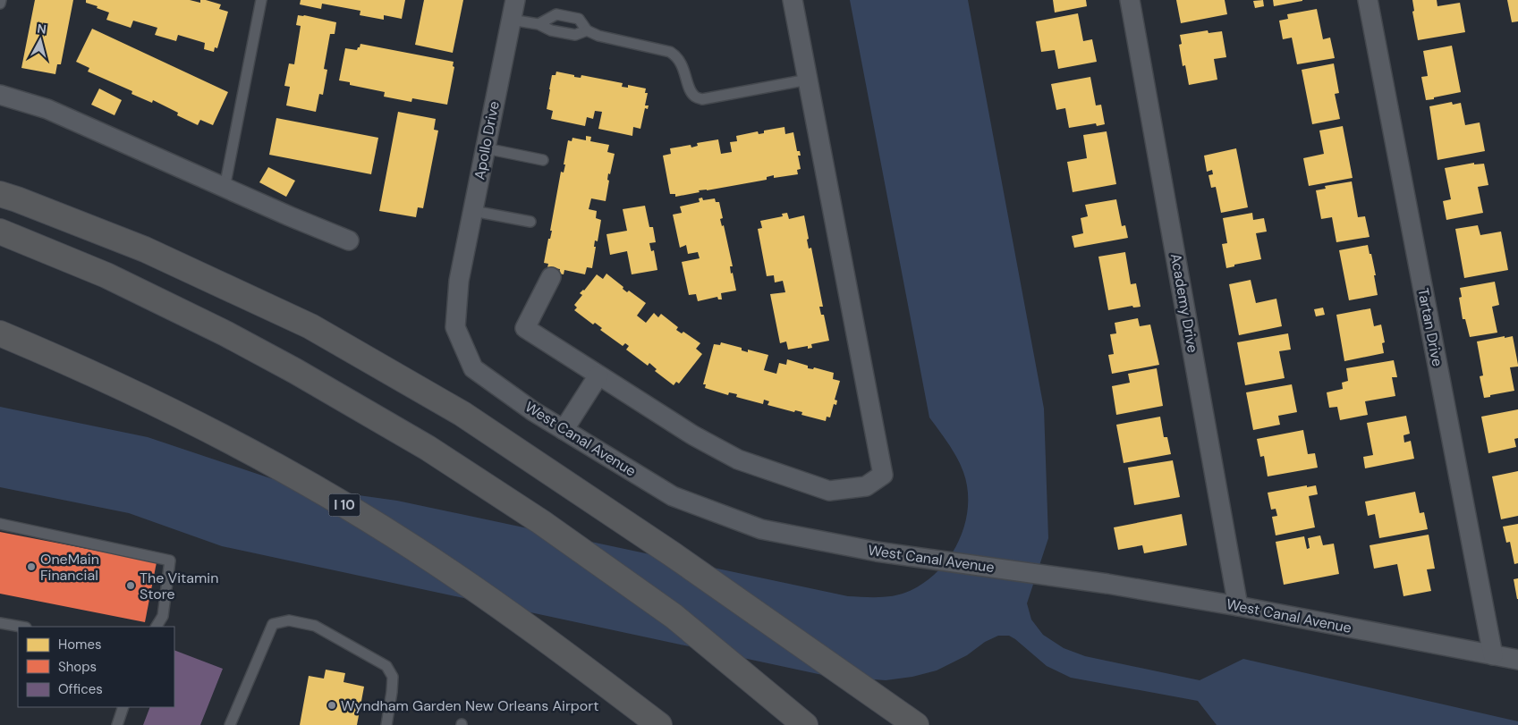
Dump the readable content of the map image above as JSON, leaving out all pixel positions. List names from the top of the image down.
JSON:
{
  "streets": {
    "highway": ["I 10"],
    "street": [
      "Apollo Drive",
      "Academy Drive",
      "Tartan Drive",
      "West Canal Avenue"
    ]
  },
  "crossings": [
    ["Apollo Drive", "West Canal Avenue"],
    ["Academy Drive", "West Canal Avenue"],
    ["Tartan Drive", "West Canal Avenue"]
  ],
  "places": ["OneMain Financial", "The Vitamin Store", "Wyndham Garden New Orleans Airport"],
  "legend": ["Homes", "Shops", "Offices"],
  "north": "top"
}
